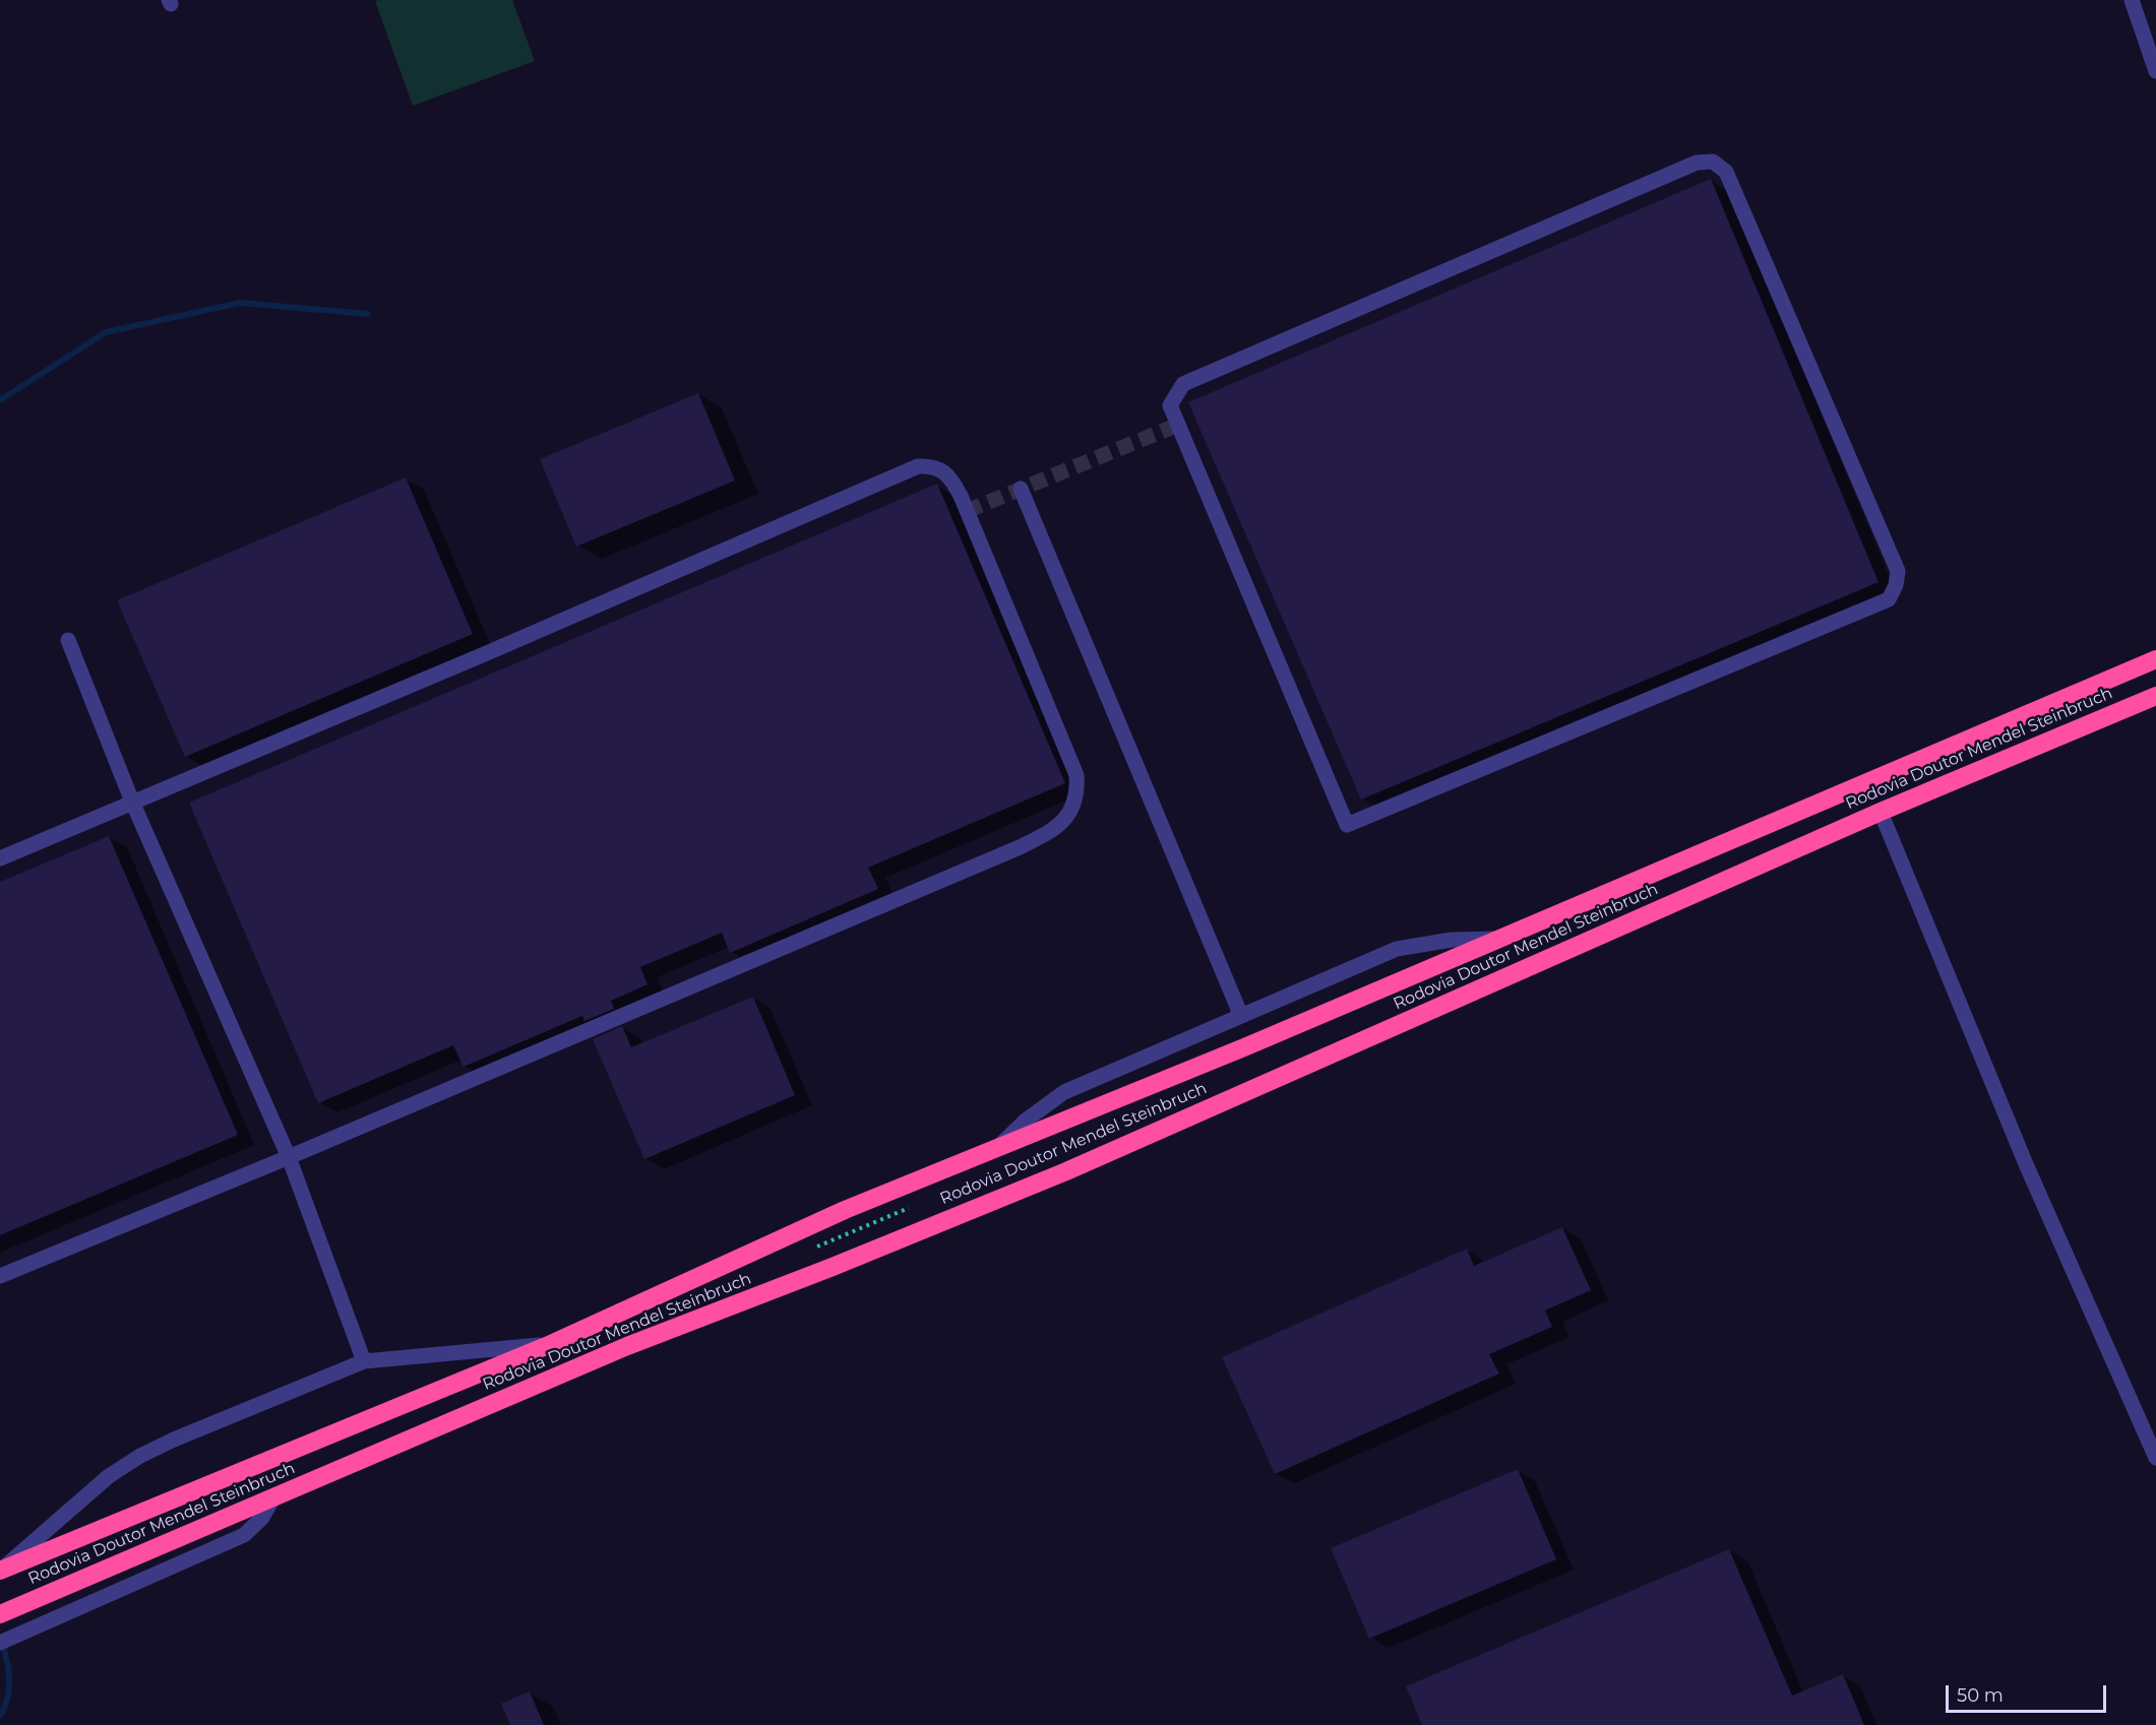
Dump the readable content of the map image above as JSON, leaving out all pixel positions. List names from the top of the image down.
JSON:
{
  "streets": {
    "highway": ["Rodovia Doutor Mendel Steinbruch"]
  },
  "scale_bar": "50 m"
}
